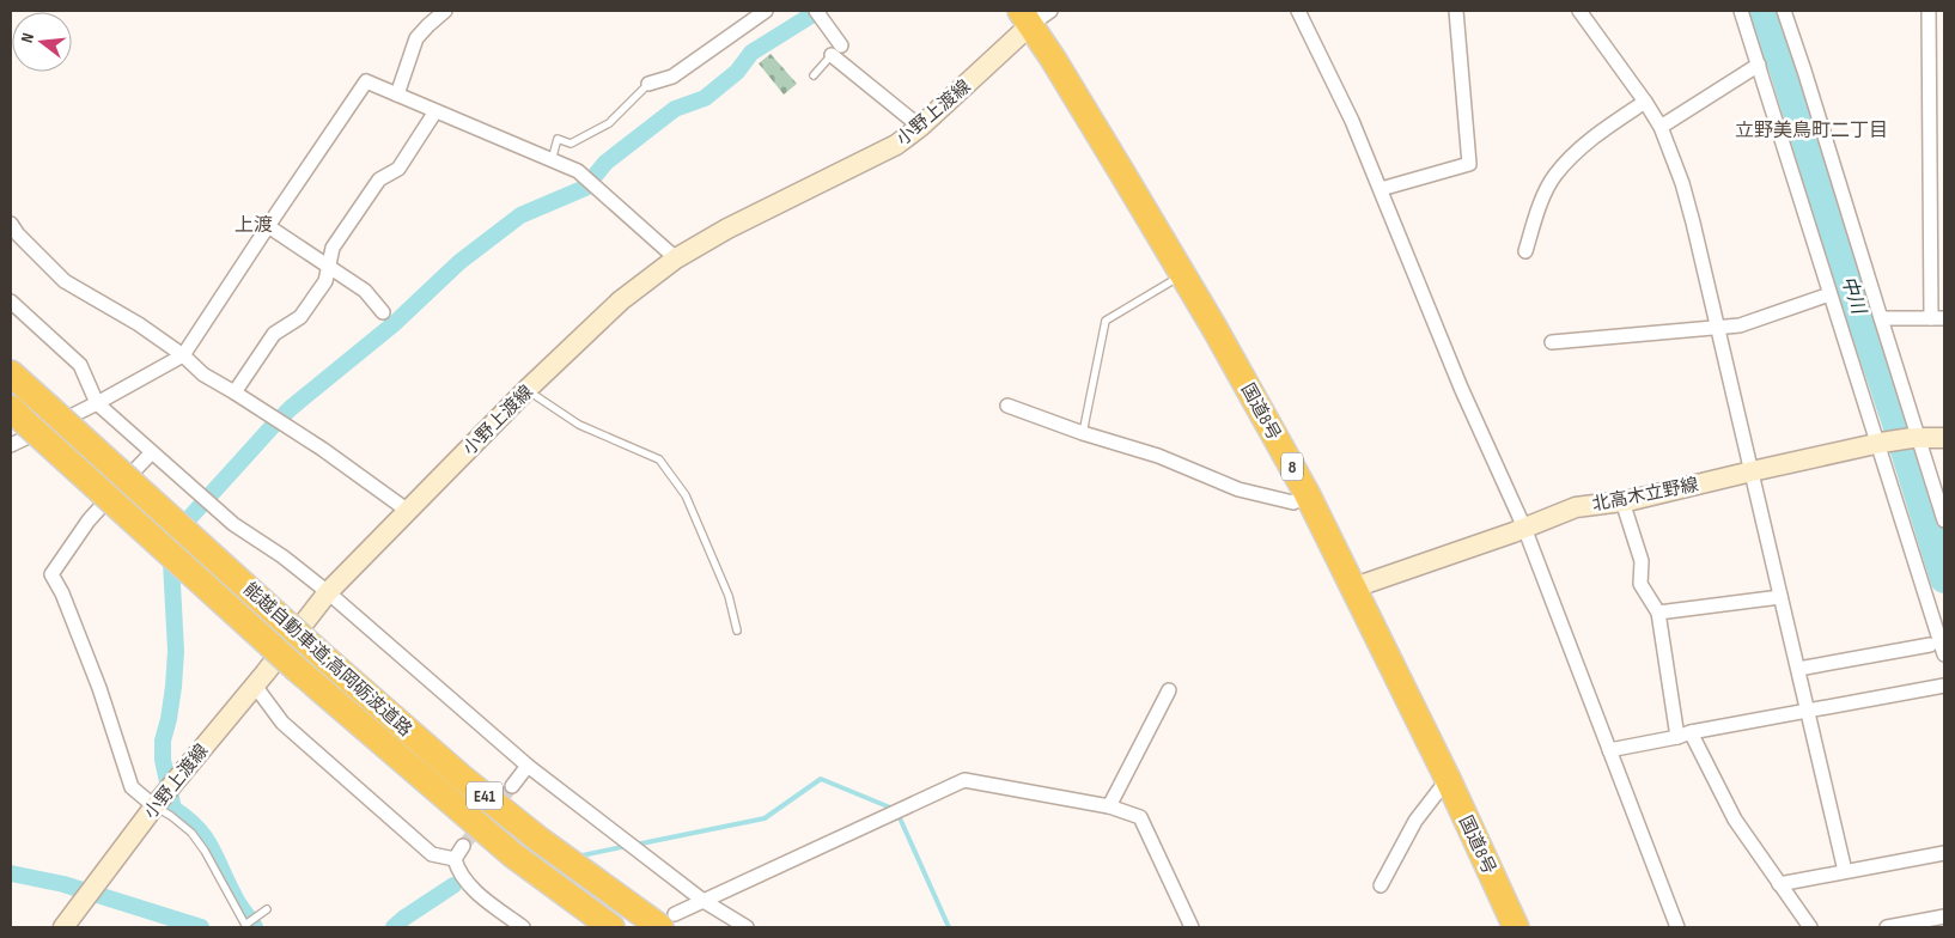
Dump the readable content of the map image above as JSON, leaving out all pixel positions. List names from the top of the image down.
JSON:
{
  "streets": {
    "highway": [
      "国道8号",
      "8",
      "能越自動車道;高岡砺波道路",
      "E41"
    ],
    "main road": ["小野上渡線", "北高木立野線"]
  },
  "crossings": [
    ["小野上渡線", "国道8号"],
    ["国道8号", "北高木立野線"]
  ],
  "districts": ["立野美鳥町二丁目", "上渡"],
  "water": ["中川"],
  "north": "left"
}
